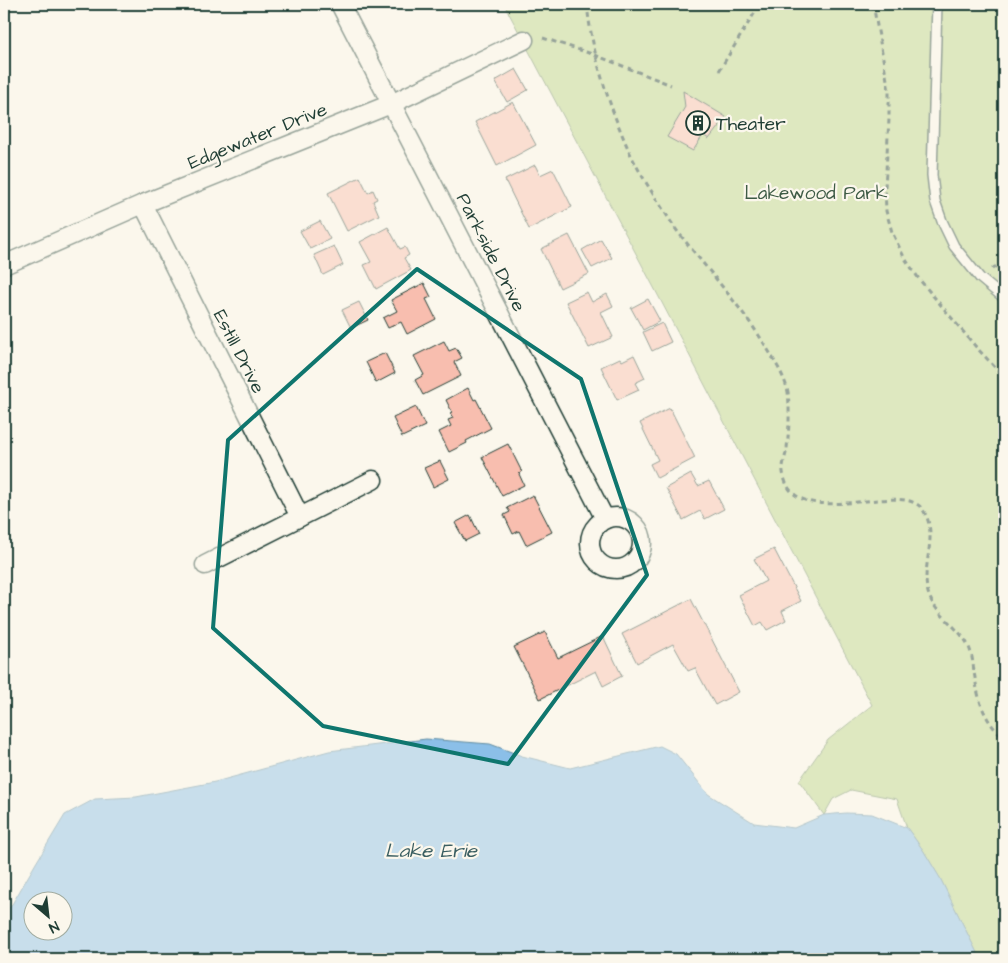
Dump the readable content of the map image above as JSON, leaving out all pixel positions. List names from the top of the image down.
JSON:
{
  "streets": {
    "street": ["Edgewater Drive", "Parkside Drive", "Estill Drive"]
  },
  "crossings": [
    ["Edgewater Drive", "Parkside Drive"],
    ["Edgewater Drive", "Estill Drive"]
  ],
  "water": ["Lake Erie"],
  "parks": ["Lakewood Park"],
  "places": {
    "building": ["Theater"]
  },
  "north": "bottom right"
}
